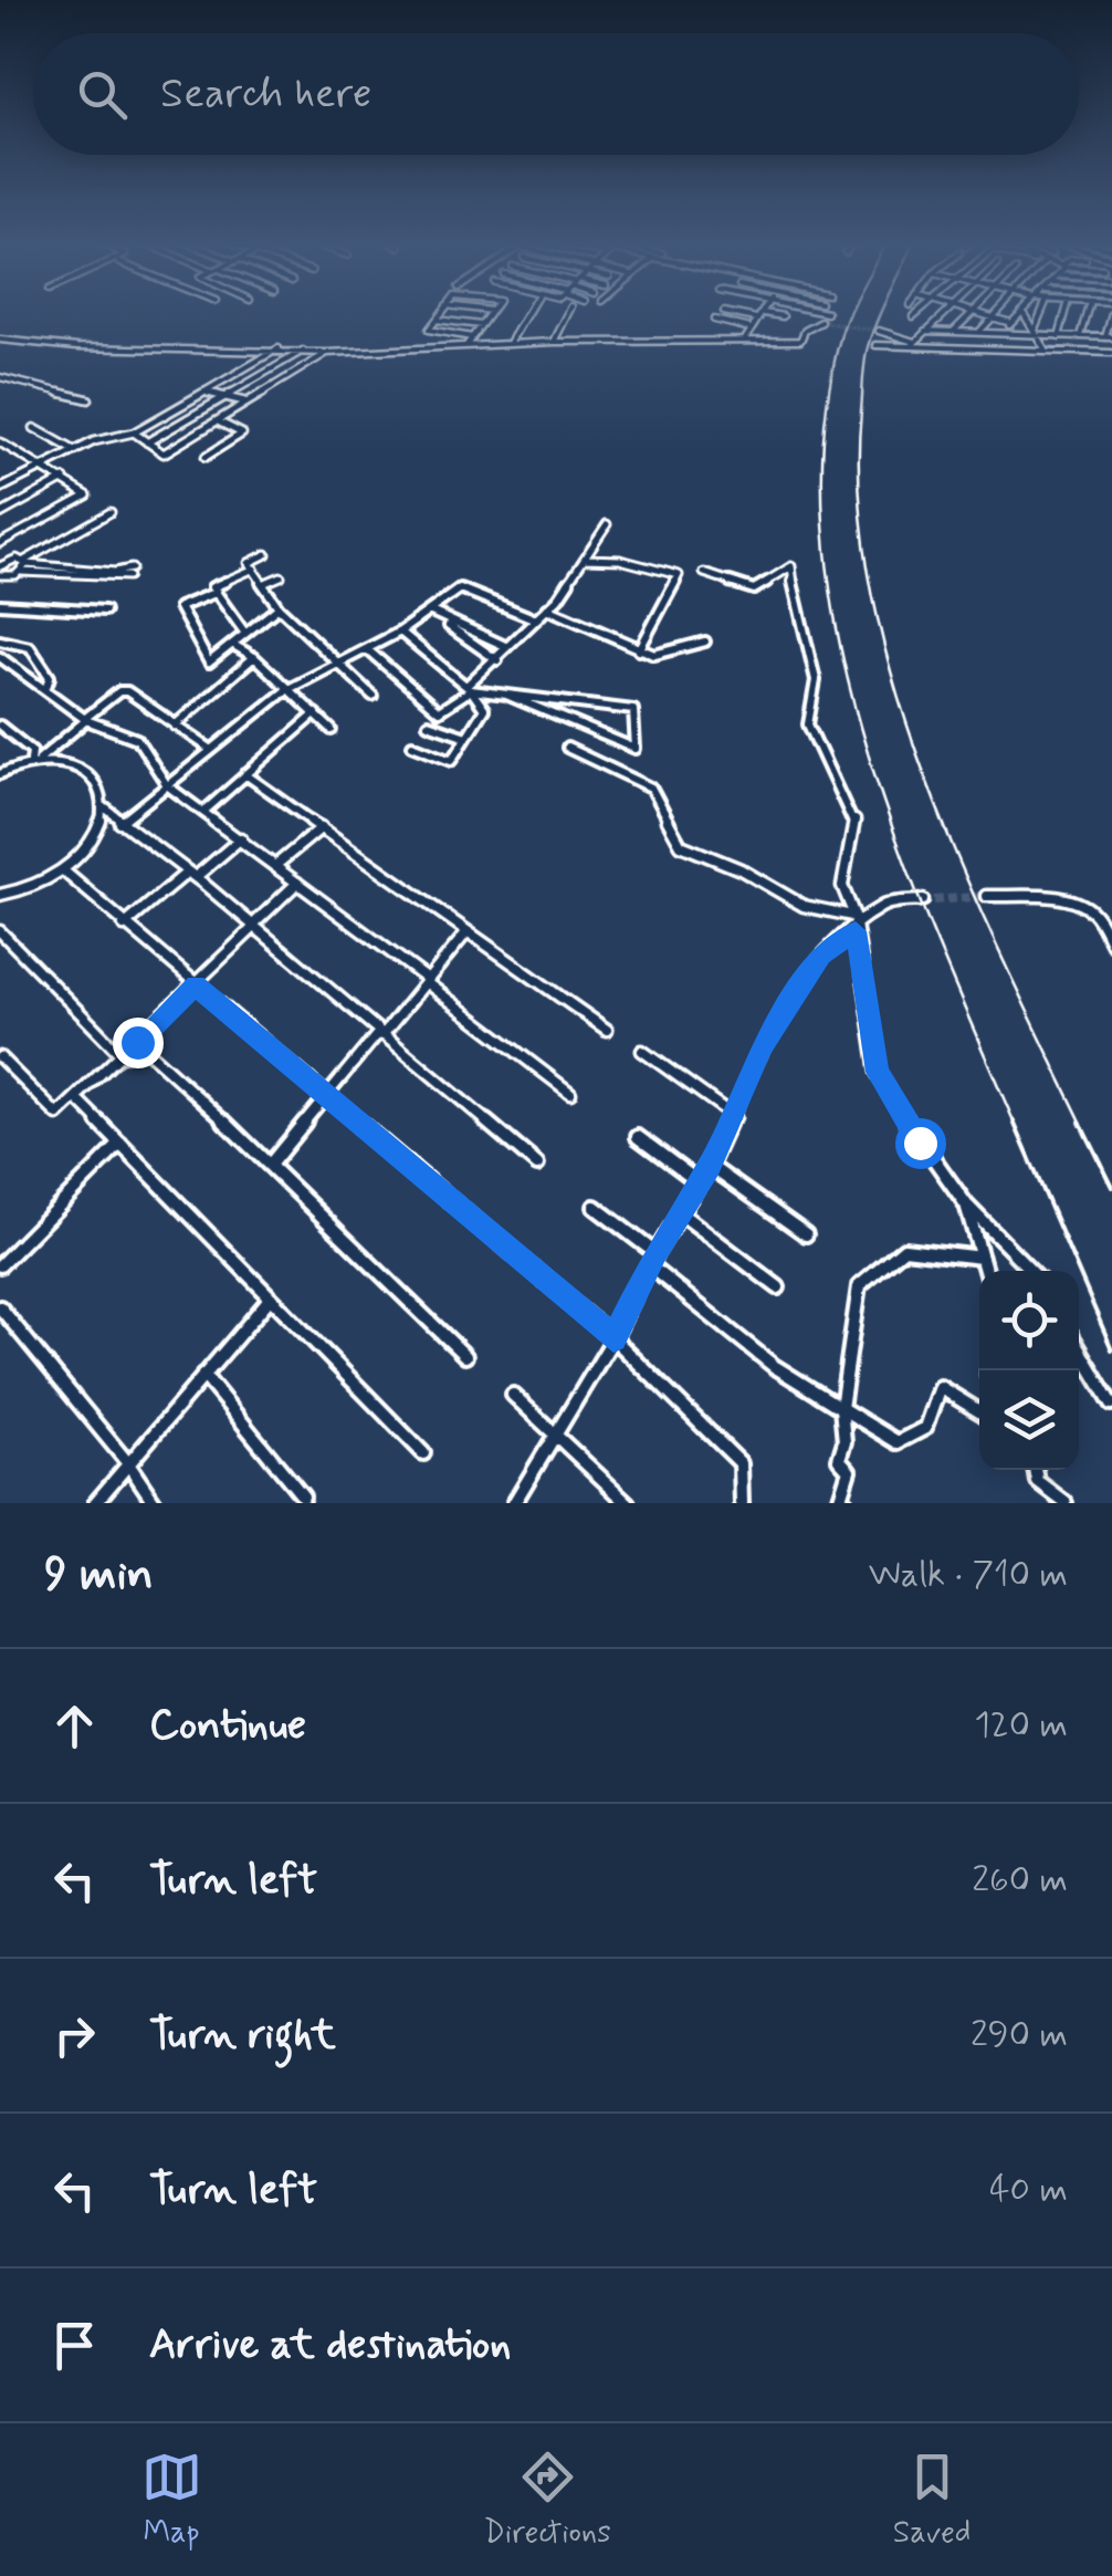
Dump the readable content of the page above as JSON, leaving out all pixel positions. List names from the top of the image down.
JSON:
{
  "page": {
    "search": "Search here",
    "heading": ["9 min", "Walk · 710 m"],
    "list": [
      ["Continue", "120 m"],
      ["Turn left", "260 m"],
      ["Turn right", "290 m"],
      ["Turn left", "40 m"],
      "Arrive at destination"
    ],
    "nav": ["Map", "Directions", "Saved"]
  }
}
